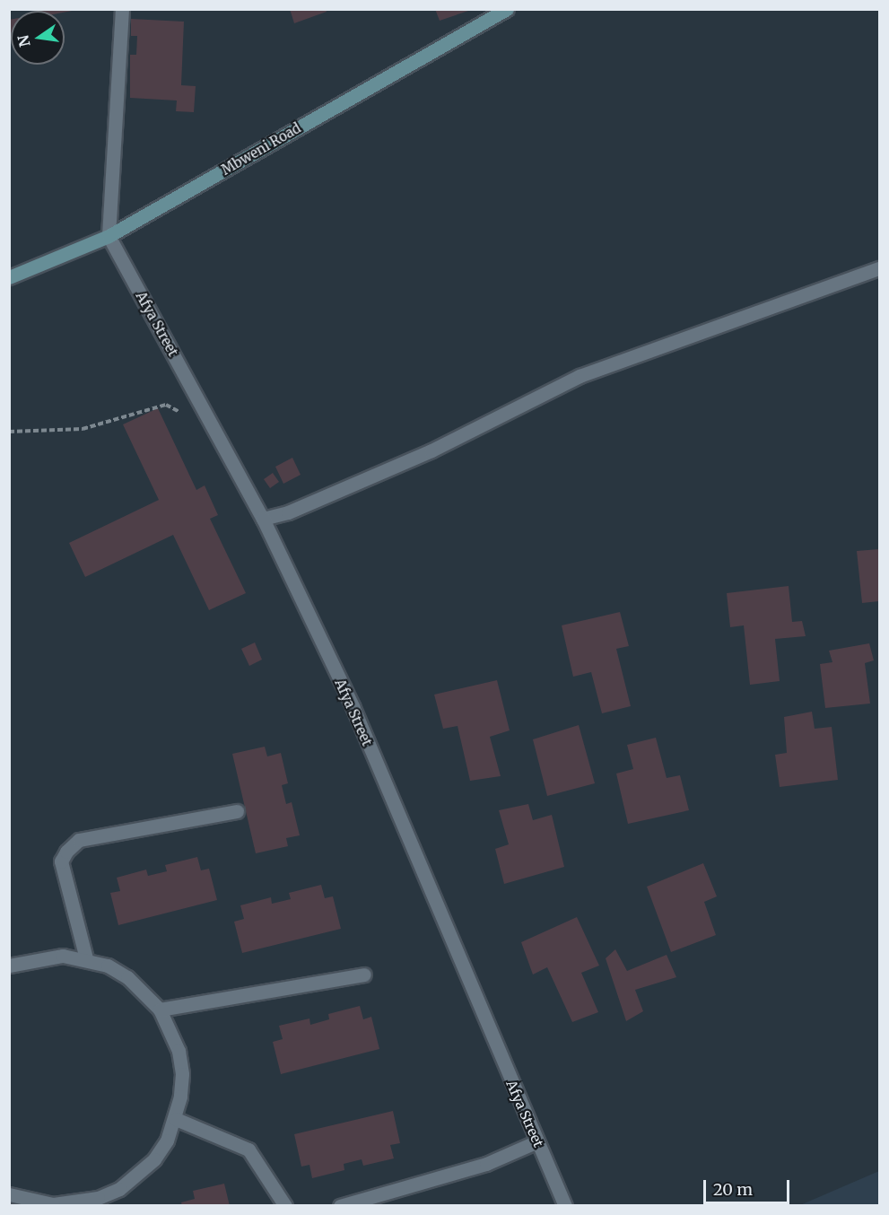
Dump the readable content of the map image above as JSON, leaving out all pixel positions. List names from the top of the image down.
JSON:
{
  "streets": {
    "street": ["Mbweni Road", "Afya Street"]
  },
  "crossings": [
    ["Mbweni Road", "Afya Street"]
  ],
  "scale_bar": "20 m",
  "north": "left"
}
